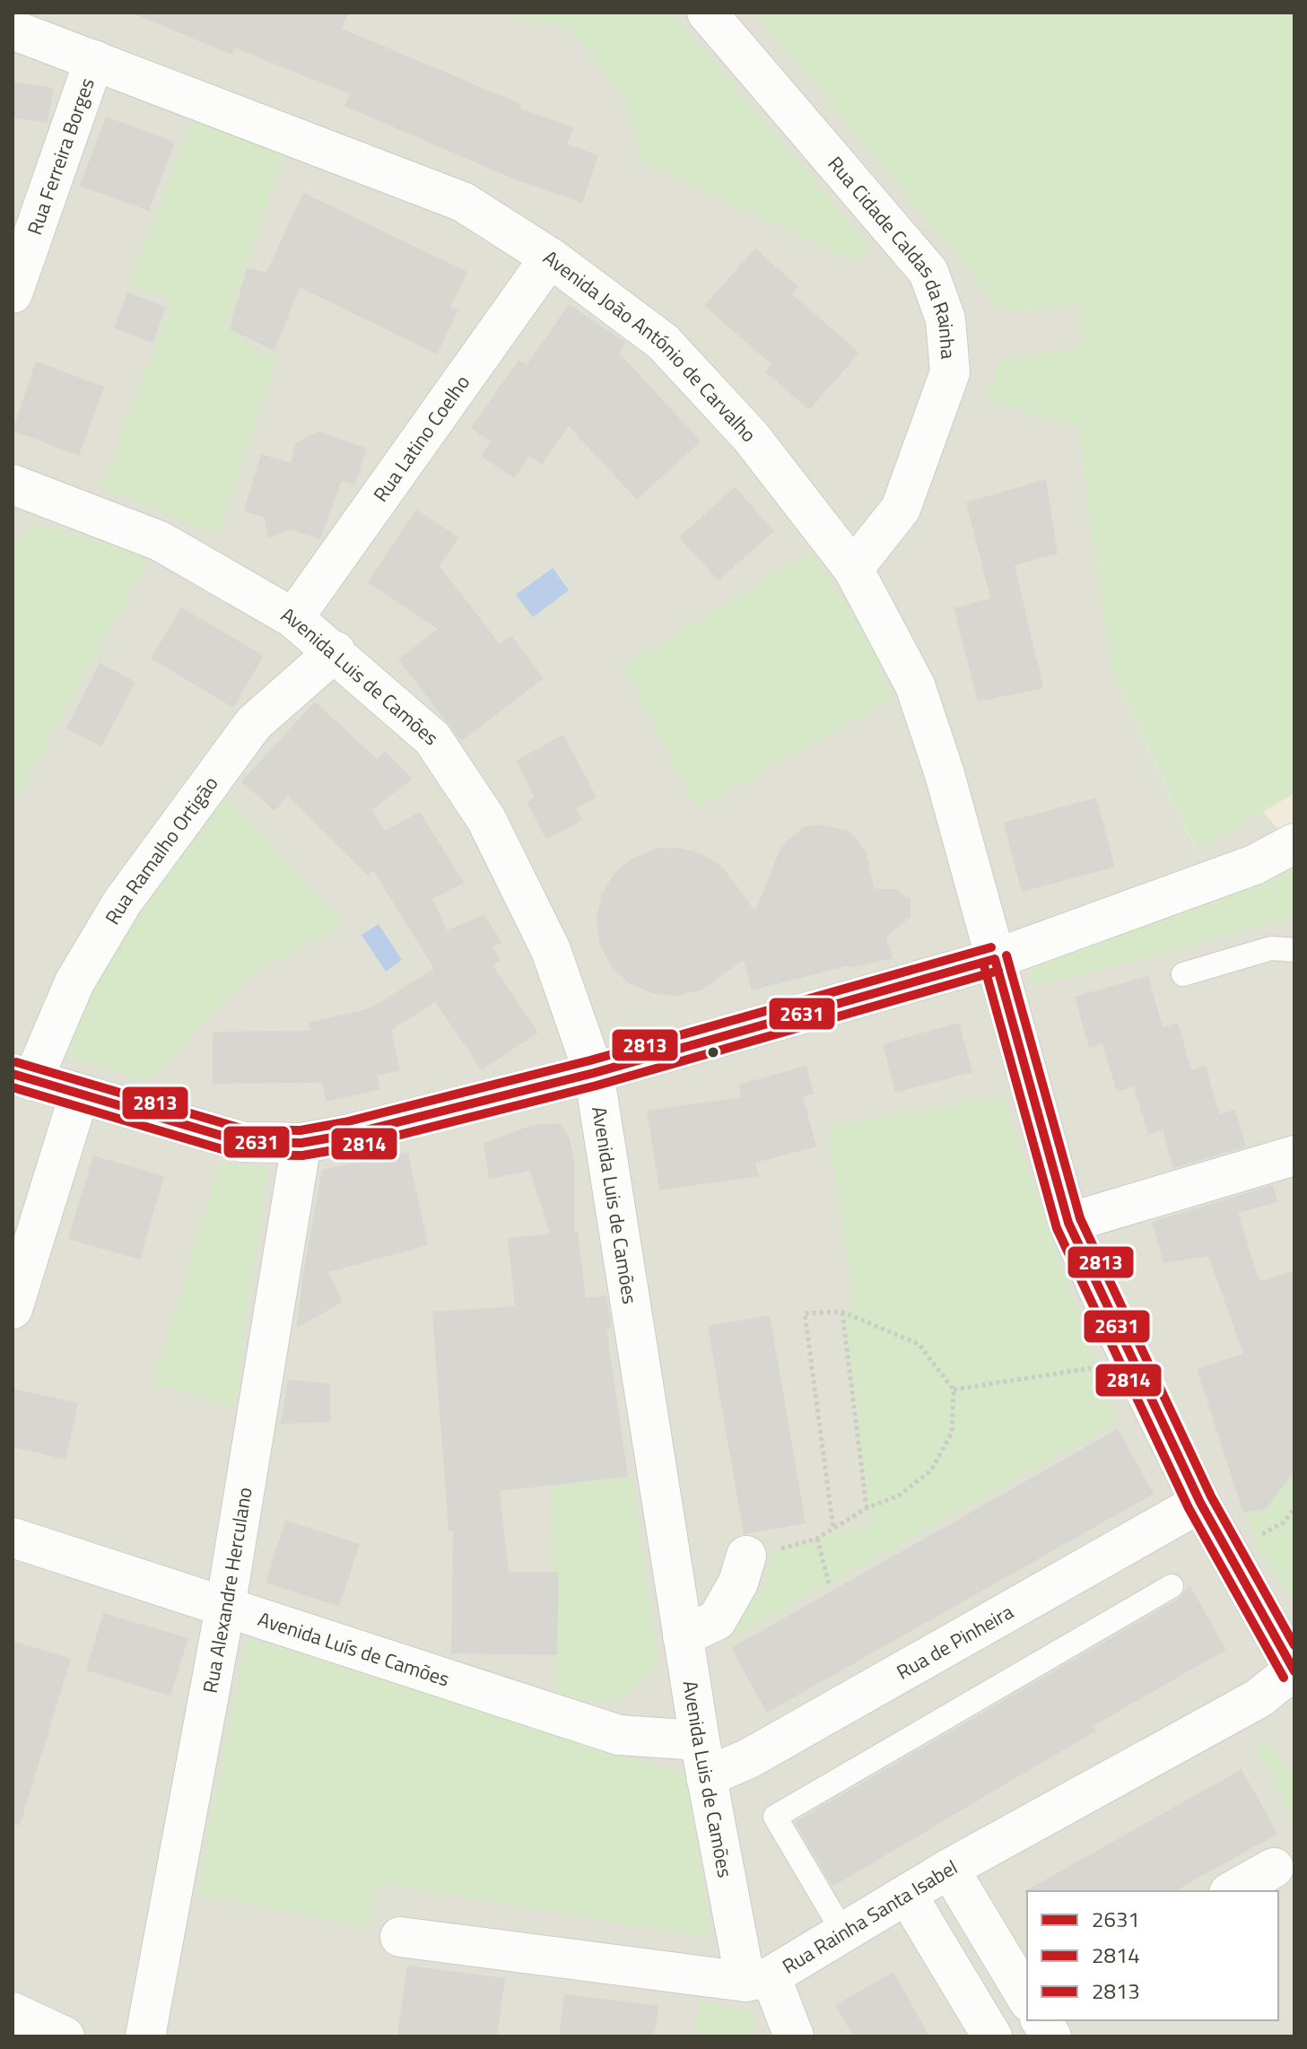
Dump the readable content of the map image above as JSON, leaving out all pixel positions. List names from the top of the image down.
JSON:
{
  "streets": {
    "street": [
      "Rua Ferreira Borges",
      "Rua Cidade Caldas da Rainha",
      "Avenida João António de Carvalho",
      "Rua Latino Coelho",
      "Avenida Luis de Camões",
      "Rua Ramalho Ortigão",
      "Rua Alexandre Herculano",
      "Rua de Pinheira",
      "Avenida Luís de Camões",
      "Rua Rainha Santa Isabel"
    ]
  },
  "crossings": [
    ["Rua Ferreira Borges", "Avenida João António de Carvalho"],
    ["Rua Cidade Caldas da Rainha", "Avenida João António de Carvalho"],
    ["Avenida João António de Carvalho", "Rua Latino Coelho"],
    ["Avenida João António de Carvalho", "Rua de Pinheira"],
    ["Avenida João António de Carvalho", "Rua Rainha Santa Isabel"],
    ["Rua Latino Coelho", "Avenida Luis de Camões"],
    ["Avenida Luis de Camões", "Rua Ramalho Ortigão"],
    ["Avenida Luis de Camões", "Rua de Pinheira"],
    ["Avenida Luis de Camões", "Avenida Luís de Camões"],
    ["Avenida Luis de Camões", "Rua Rainha Santa Isabel"],
    ["Rua Alexandre Herculano", "Avenida Luís de Camões"],
    ["Rua de Pinheira", "Avenida Luís de Camões"]
  ],
  "lines": ["transit line 2813", "transit line 2631", "transit line 2814"],
  "legend": ["2631", "2814", "2813"]
}
